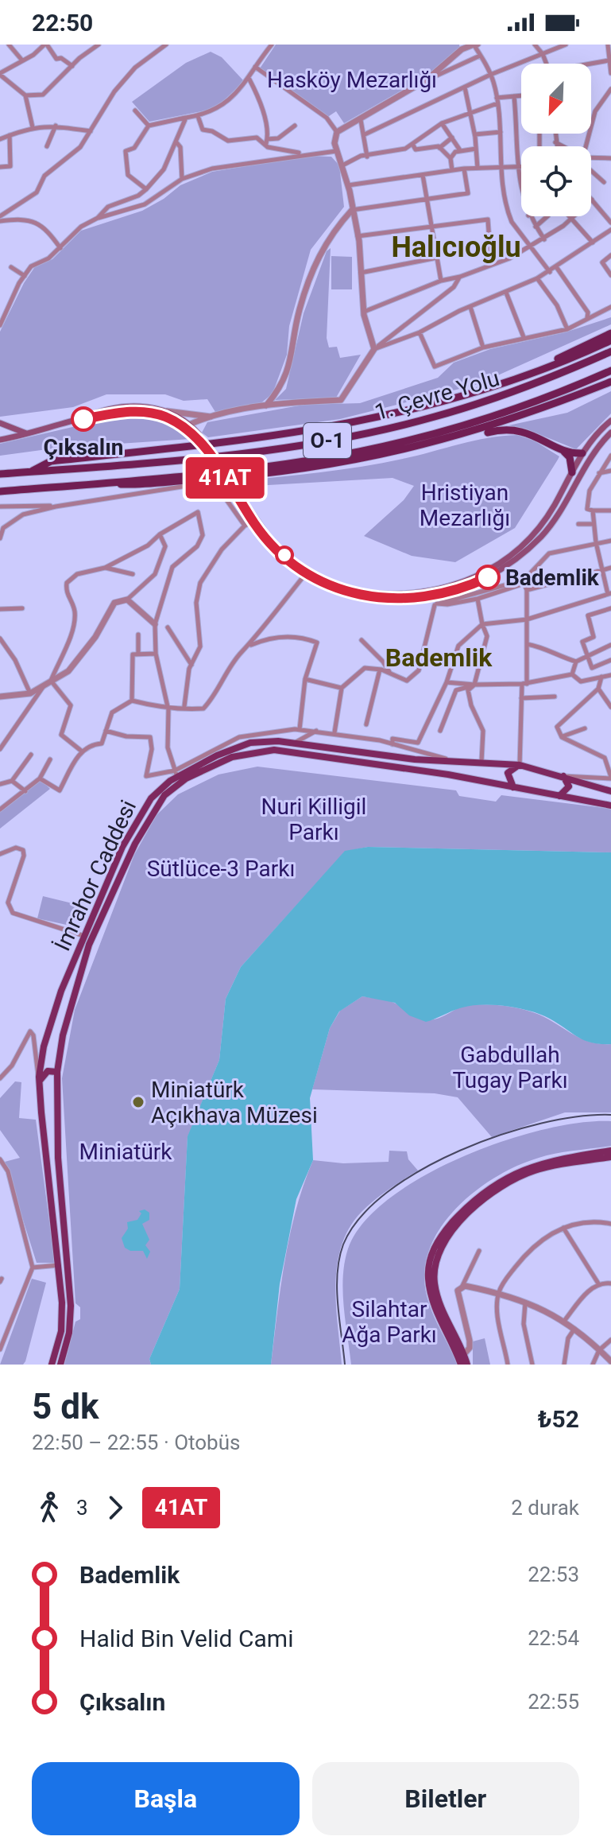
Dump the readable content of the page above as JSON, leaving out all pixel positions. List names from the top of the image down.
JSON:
{
  "streets": {
    "highway": ["1. Çevre Yolu", "O-1"],
    "main road": ["İmrahor Caddesi"]
  },
  "crossings": [
    ["1. Çevre Yolu", "O-1"]
  ],
  "districts": ["Halıcıoğlu", "Bademlik"],
  "parks": [
    "Hasköy Mezarlığı",
    "Hristiyan Mezarlığı",
    "Nuri Killigil Parkı",
    "Sütlüce-3 Parkı",
    "Gabdullah Tugay Parkı",
    "Miniatürk",
    "Silahtar Ağa Parkı"
  ],
  "places": ["Çıksalın", "Bademlik", "Miniatürk Açıkhava Müzesi"],
  "lines": ["bus line 41AT"],
  "north": "bottom left",
  "page": {
    "status": "22:50",
    "on_map": "41AT",
    "heading": ["5 dk", "22:50 – 22:55 · Otobüs", "₺52"],
    "legs": ["3", "41AT", "2 durak"],
    "list": [
      {
        "name": "Bademlik",
        "value": "22:53"
      },
      {
        "name": "Halid Bin Velid Cami",
        "value": "22:54"
      },
      {
        "name": "Çıksalın",
        "value": "22:55"
      }
    ],
    "buttons": ["Başla", "Biletler"]
  }
}
